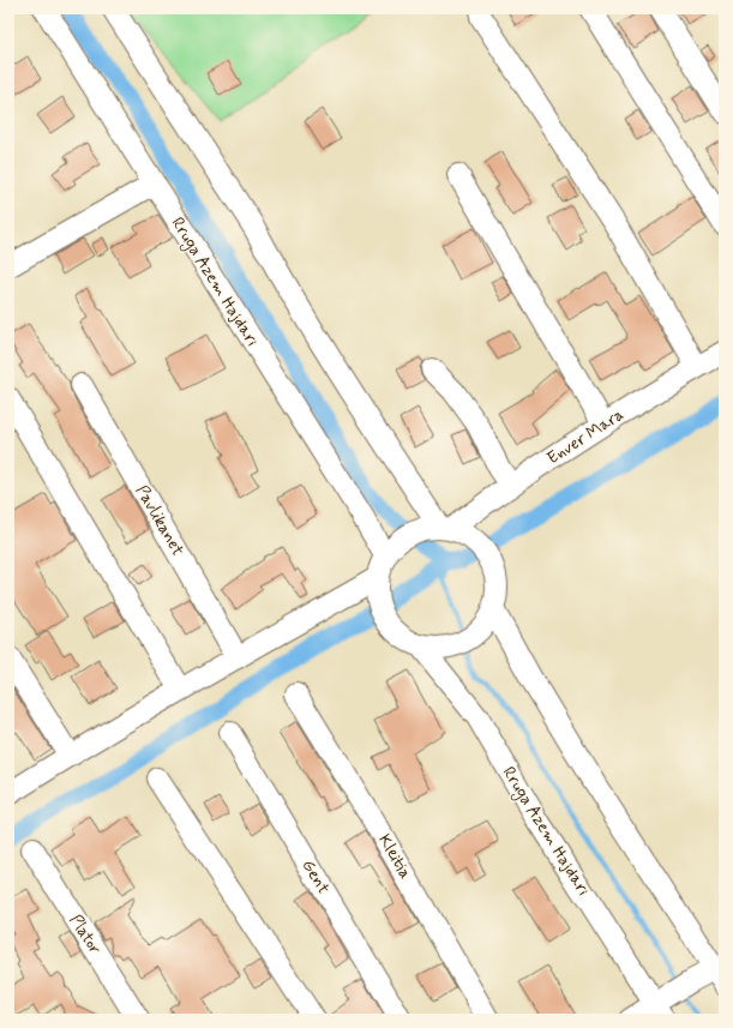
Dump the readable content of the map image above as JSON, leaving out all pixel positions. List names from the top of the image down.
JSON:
{
  "streets": {
    "street": [
      "Rruga Azem Hajdari",
      "Enver Mara",
      "Pavlikanet",
      "Kleitia",
      "Gent",
      "Plator"
    ]
  },
  "crossings": [
    ["Rruga Azem Hajdari", "Enver Mara"]
  ]
}
